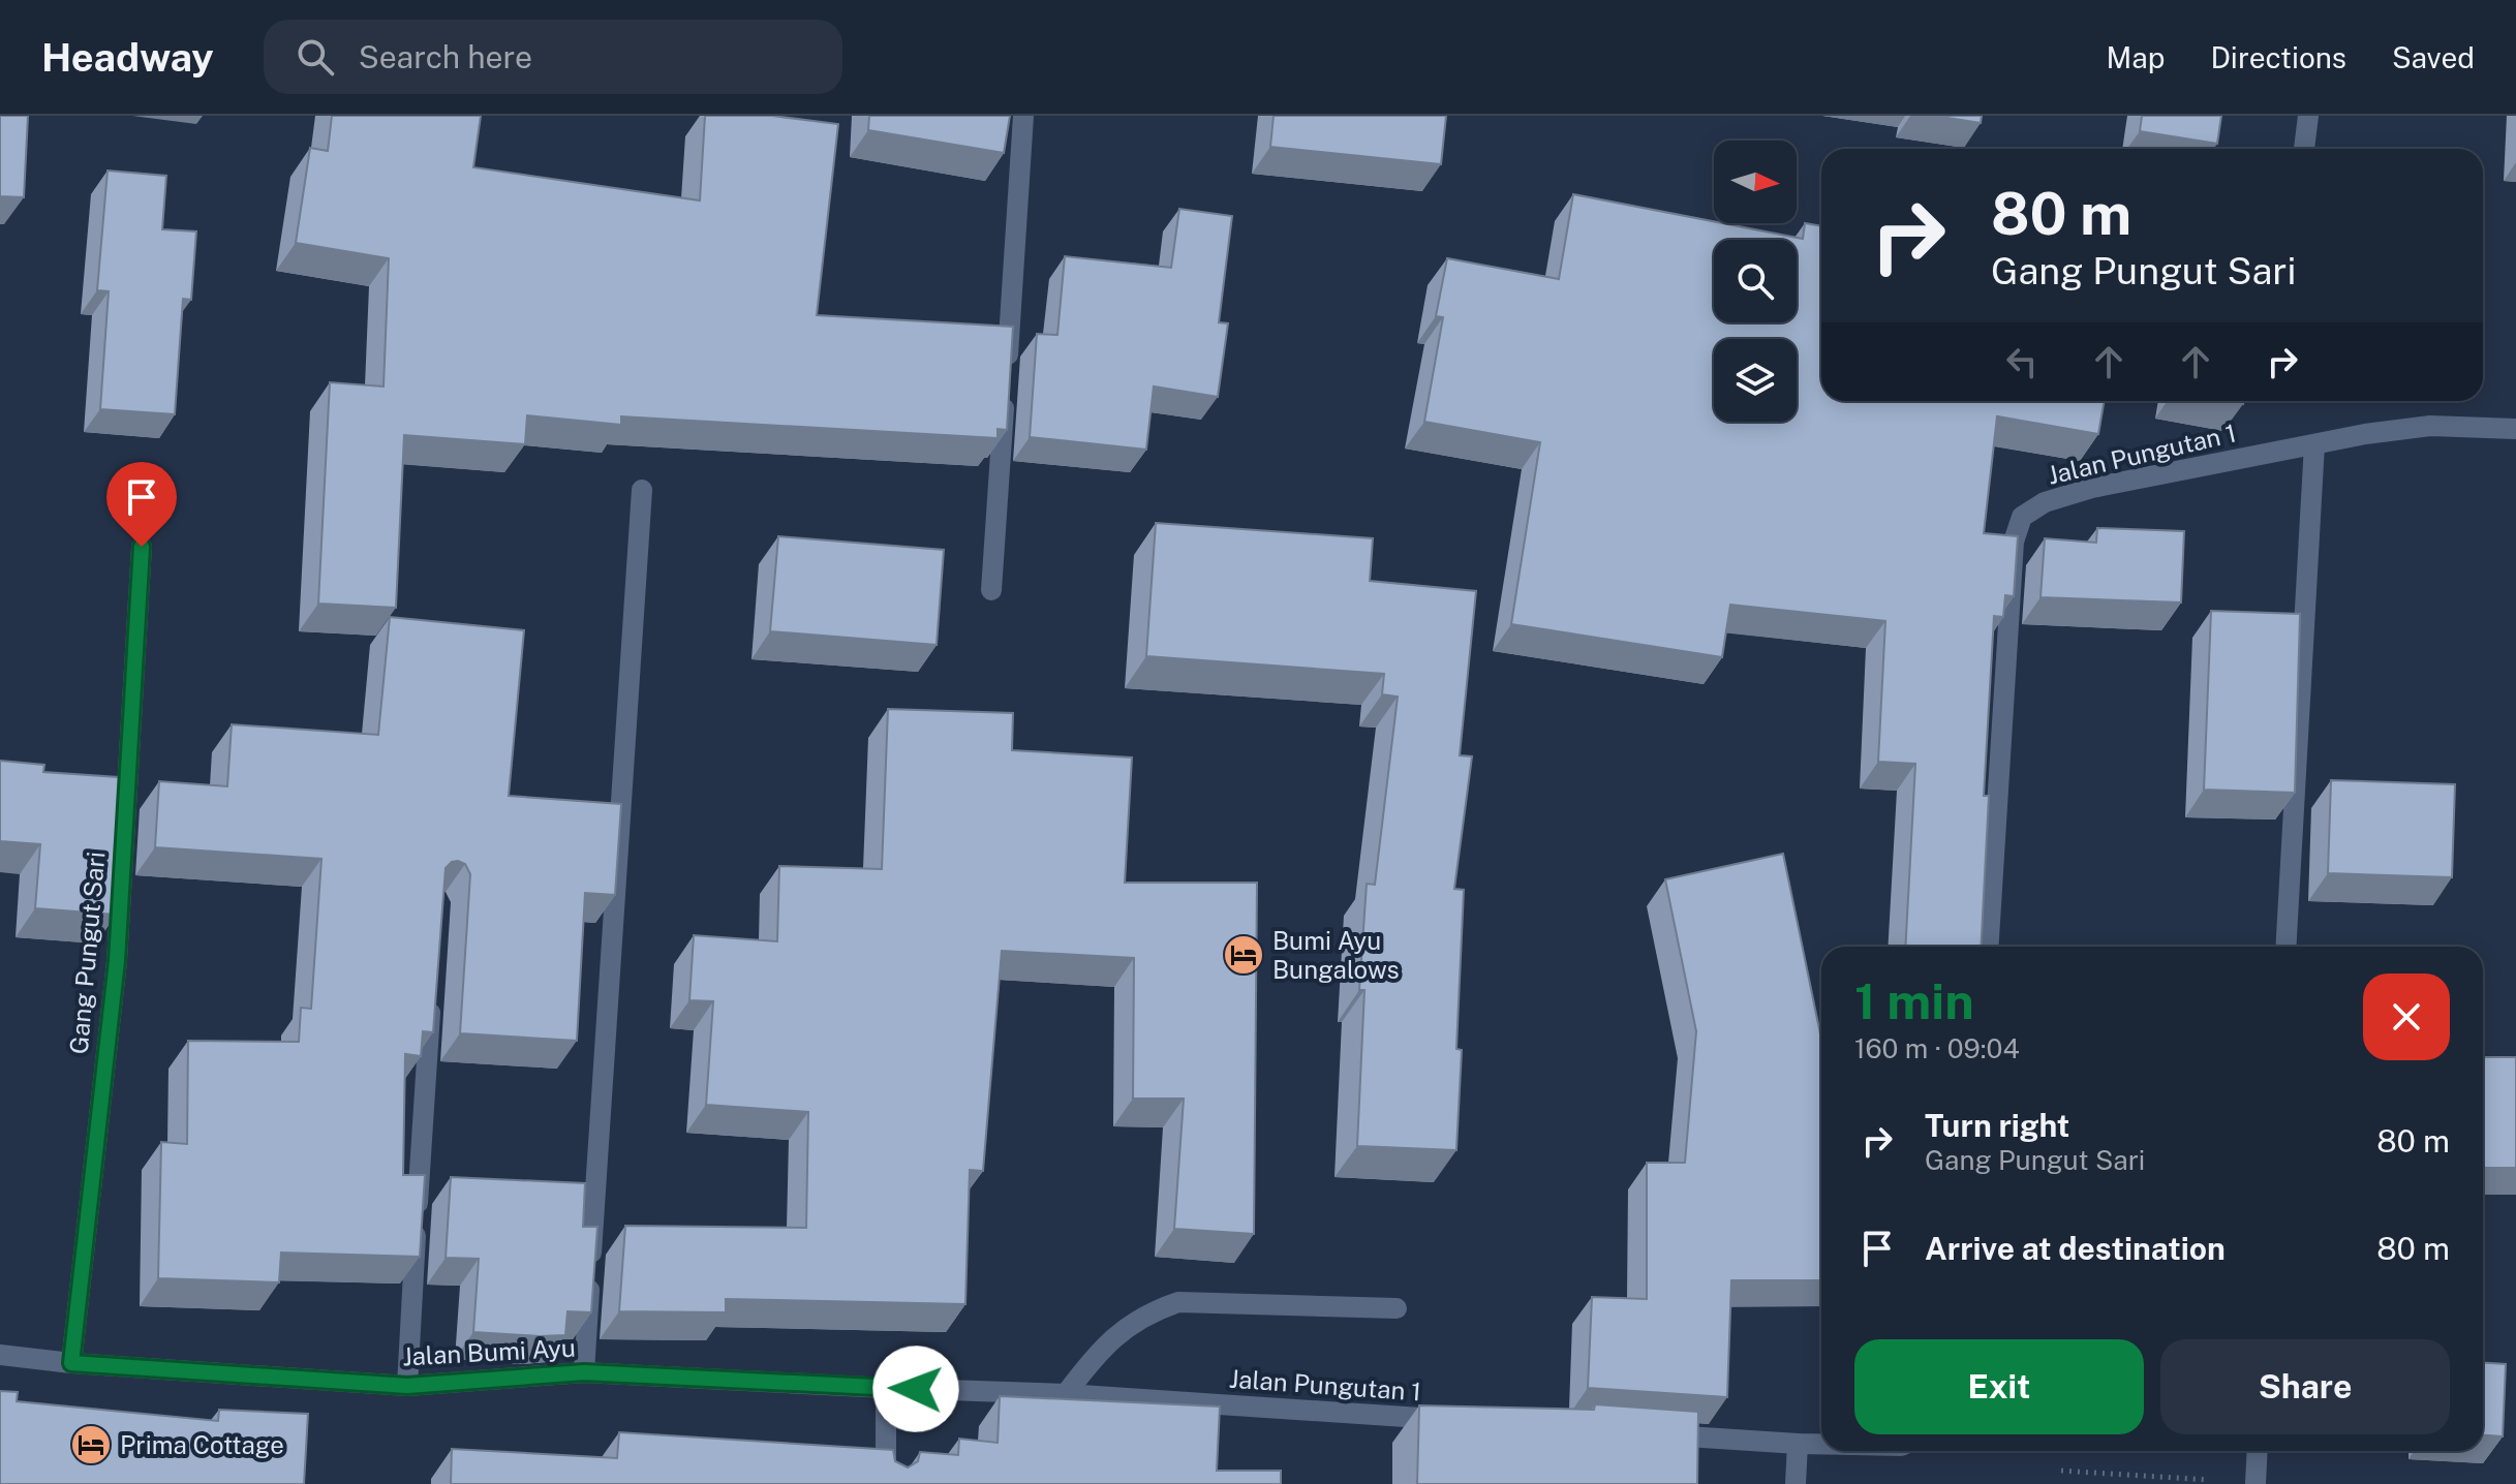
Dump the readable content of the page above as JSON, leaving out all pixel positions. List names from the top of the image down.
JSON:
{
  "streets": {
    "street": ["Jalan Pungutan 1", "Gang Pungut Sari", "Jalan Bumi Ayu"]
  },
  "crossings": [
    ["Jalan Pungutan 1", "Jalan Bumi Ayu"],
    ["Gang Pungut Sari", "Jalan Bumi Ayu"]
  ],
  "places": {
    "hotel": ["Bumi Ayu Bungalows", "Prima Cottage"]
  },
  "north": "right",
  "page": {
    "header": "Headway",
    "search": "Search here",
    "nav": ["Map", "Directions", "Saved"],
    "turn": ["80 m", "Gang Pungut Sari"],
    "heading": ["1 min", "160 m · 09:04"],
    "list": [
      {
        "name": "Turn right",
        "note": "Gang Pungut Sari",
        "value": "80 m"
      },
      {
        "name": "Arrive at destination",
        "value": "80 m"
      }
    ],
    "buttons": ["Exit", "Share"]
  }
}
